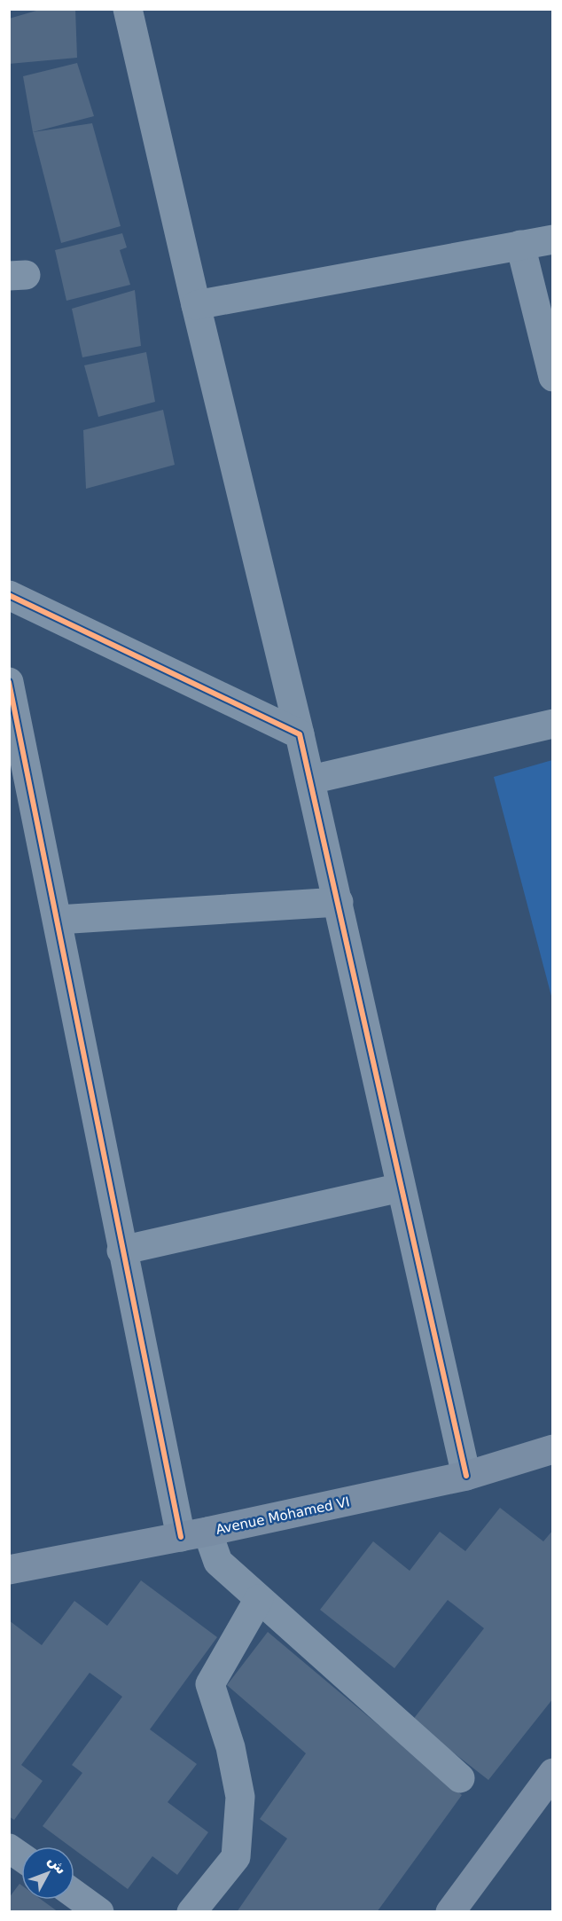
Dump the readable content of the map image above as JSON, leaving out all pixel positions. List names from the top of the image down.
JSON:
{
  "streets": {
    "main road": ["Avenue Mohamed VI"]
  },
  "north": "top right"
}
